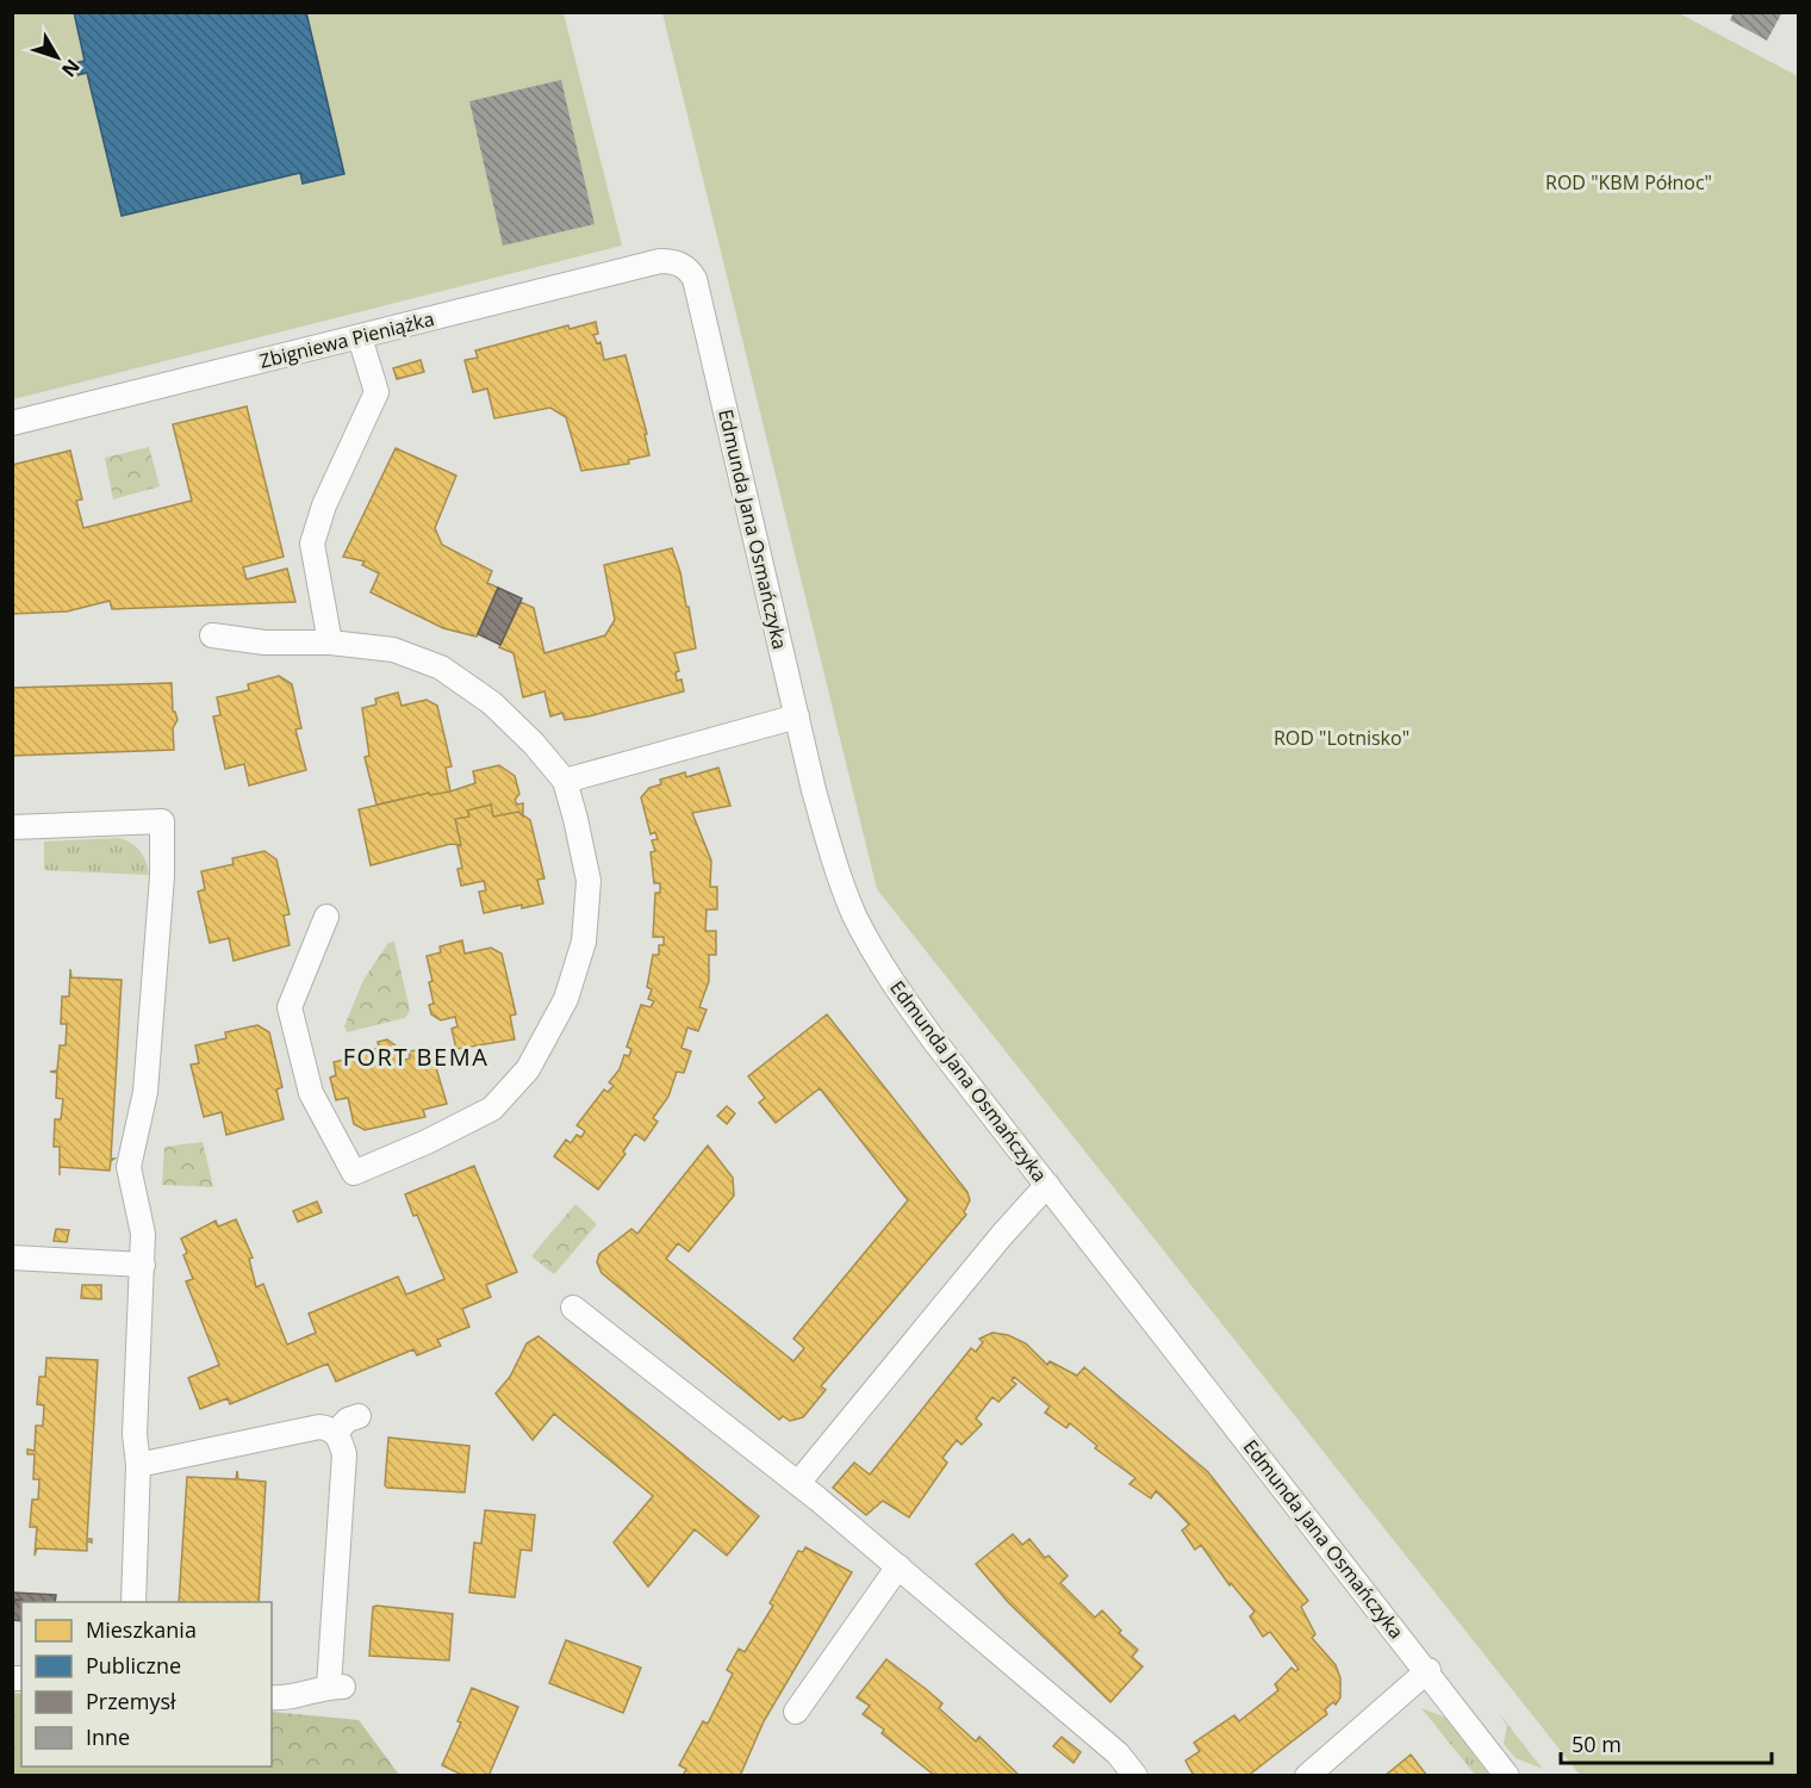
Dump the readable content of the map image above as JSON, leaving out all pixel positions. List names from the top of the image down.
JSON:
{
  "streets": {
    "street": ["Zbigniewa Pieniążka", "Edmunda Jana Osmańczyka"]
  },
  "crossings": [
    ["Zbigniewa Pieniążka", "Edmunda Jana Osmańczyka"]
  ],
  "districts": ["FORT BEMA"],
  "parks": ["ROD \"KBM Północ\"", "ROD \"Lotnisko\""],
  "legend": [
    "Mieszkania",
    "Publiczne",
    "Przemysł",
    "Inne"
  ],
  "scale_bar": "50 m",
  "north": "bottom right"
}
